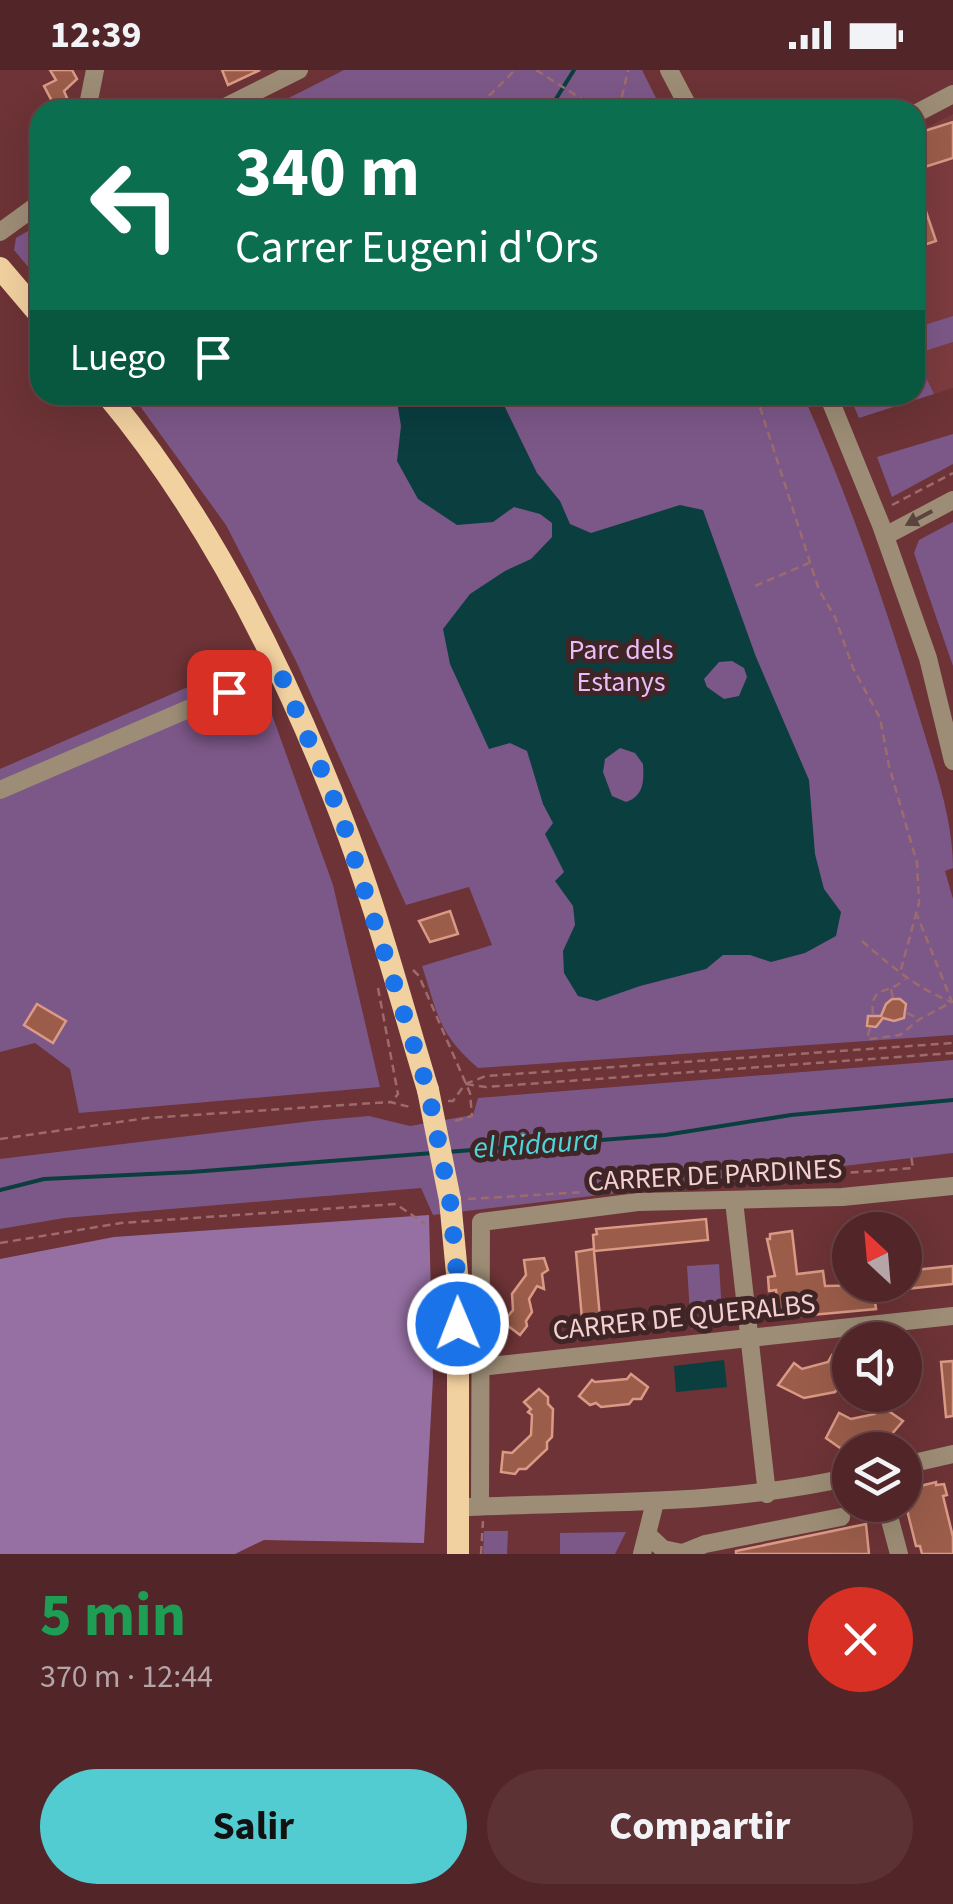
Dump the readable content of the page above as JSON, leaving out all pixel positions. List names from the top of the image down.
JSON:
{
  "streets": {
    "street": ["CARRER DE PARDINES", "CARRER DE QUERALBS"]
  },
  "crossings": [
    ["CARRER DE PARDINES", "CARRER DE QUERALBS"]
  ],
  "water": ["el Ridaura"],
  "parks": ["Parc dels Estanys"],
  "north": "top left",
  "page": {
    "status": "12:39",
    "turn": ["340 m", "Carrer Eugeni d'Ors"],
    "then": "Luego",
    "heading": ["5 min", "370 m · 12:44"],
    "buttons": ["Salir", "Compartir"]
  }
}
